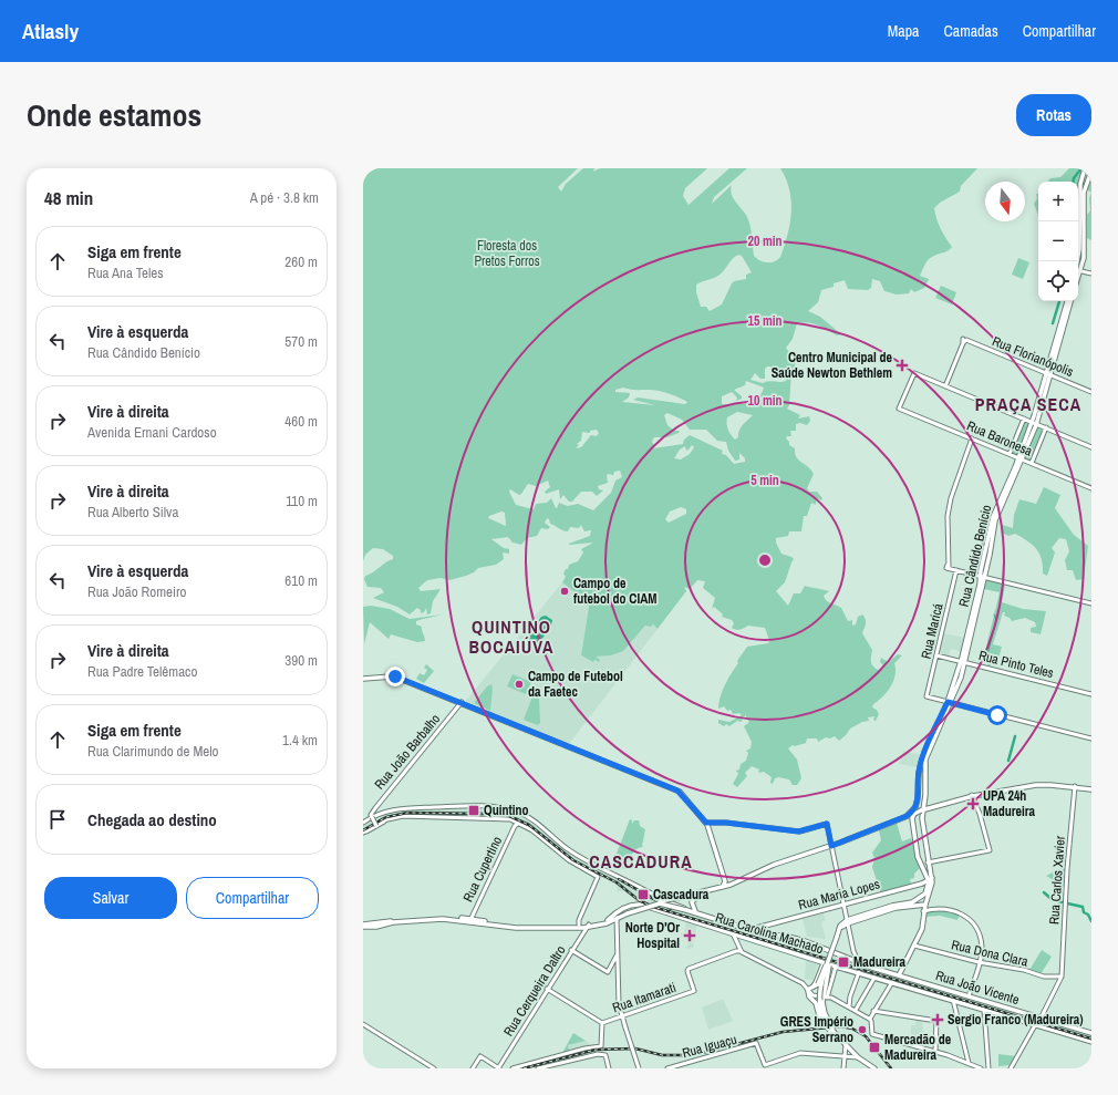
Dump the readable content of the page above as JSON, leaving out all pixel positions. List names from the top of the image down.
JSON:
{
  "streets": {
    "main road": [
      "Rua Cândido Benício",
      "Rua Maria Lopes",
      "Rua Carolina Machado",
      "Rua João Vicente"
    ],
    "street": [
      "Rua Florianópolis",
      "Rua Baronesa",
      "Rua Maricá",
      "Rua Pinto Teles",
      "Rua João Barbalho",
      "Rua Cupertino",
      "Rua Carlos Xavier",
      "Rua Dona Clara",
      "Rua Cerqueira Daltro",
      "Rua Itamarati",
      "Rua Iguaçu"
    ]
  },
  "crossings": [
    ["Rua Florianópolis", "Rua Baronesa"],
    ["Rua Florianópolis", "Rua Cândido Benício"],
    ["Rua Baronesa", "Rua Cândido Benício"],
    ["Rua Cândido Benício", "Rua Maricá"],
    ["Rua Cândido Benício", "Rua Pinto Teles"],
    ["Rua Maricá", "Rua Pinto Teles"],
    ["Rua Carlos Xavier", "Rua Dona Clara"],
    ["Rua Maria Lopes", "Rua João Vicente"]
  ],
  "districts": ["PRAÇA SECA", "QUINTINO BOCAIÚVA", "CASCADURA"],
  "parks": ["Floresta dos Pretos Forros"],
  "places": {
    "health": [
      "Centro Municipal de Saúde Newton Bethlem",
      "UPA 24h Madureira",
      "Norte D'Or Hospital",
      "Sergio Franco (Madureira)"
    ],
    "other": ["Campo de futebol do CIAM", "Campo de Futebol da Faetec", "GRES Império Serrano"],
    "transit": [
      "Quintino",
      "Cascadura",
      "Madureira",
      "Mercadão de Madureira"
    ]
  },
  "north": "bottom",
  "page": {
    "header": "Atlasly",
    "nav": ["Mapa", "Camadas", "Compartilhar"],
    "title": "Onde estamos",
    "buttons": [
      "Rotas",
      ["Salvar", "Compartilhar"]
    ],
    "heading": ["48 min", "A pé · 3.8 km"],
    "map_buttons": ["+", "−"],
    "list": [
      ["Siga em frente", "Rua Ana Teles", "260 m"],
      ["Vire à esquerda", "Rua Cândido Benício", "570 m"],
      ["Vire à direita", "Avenida Ernani Cardoso", "460 m"],
      ["Vire à direita", "Rua Alberto Silva", "110 m"],
      ["Vire à esquerda", "Rua João Romeiro", "610 m"],
      ["Vire à direita", "Rua Padre Telêmaco", "390 m"],
      ["Siga em frente", "Rua Clarimundo de Melo", "1.4 km"],
      "Chegada ao destino"
    ]
  },
  "rings": [
    "20 min",
    "15 min",
    "10 min",
    "5 min"
  ]
}
